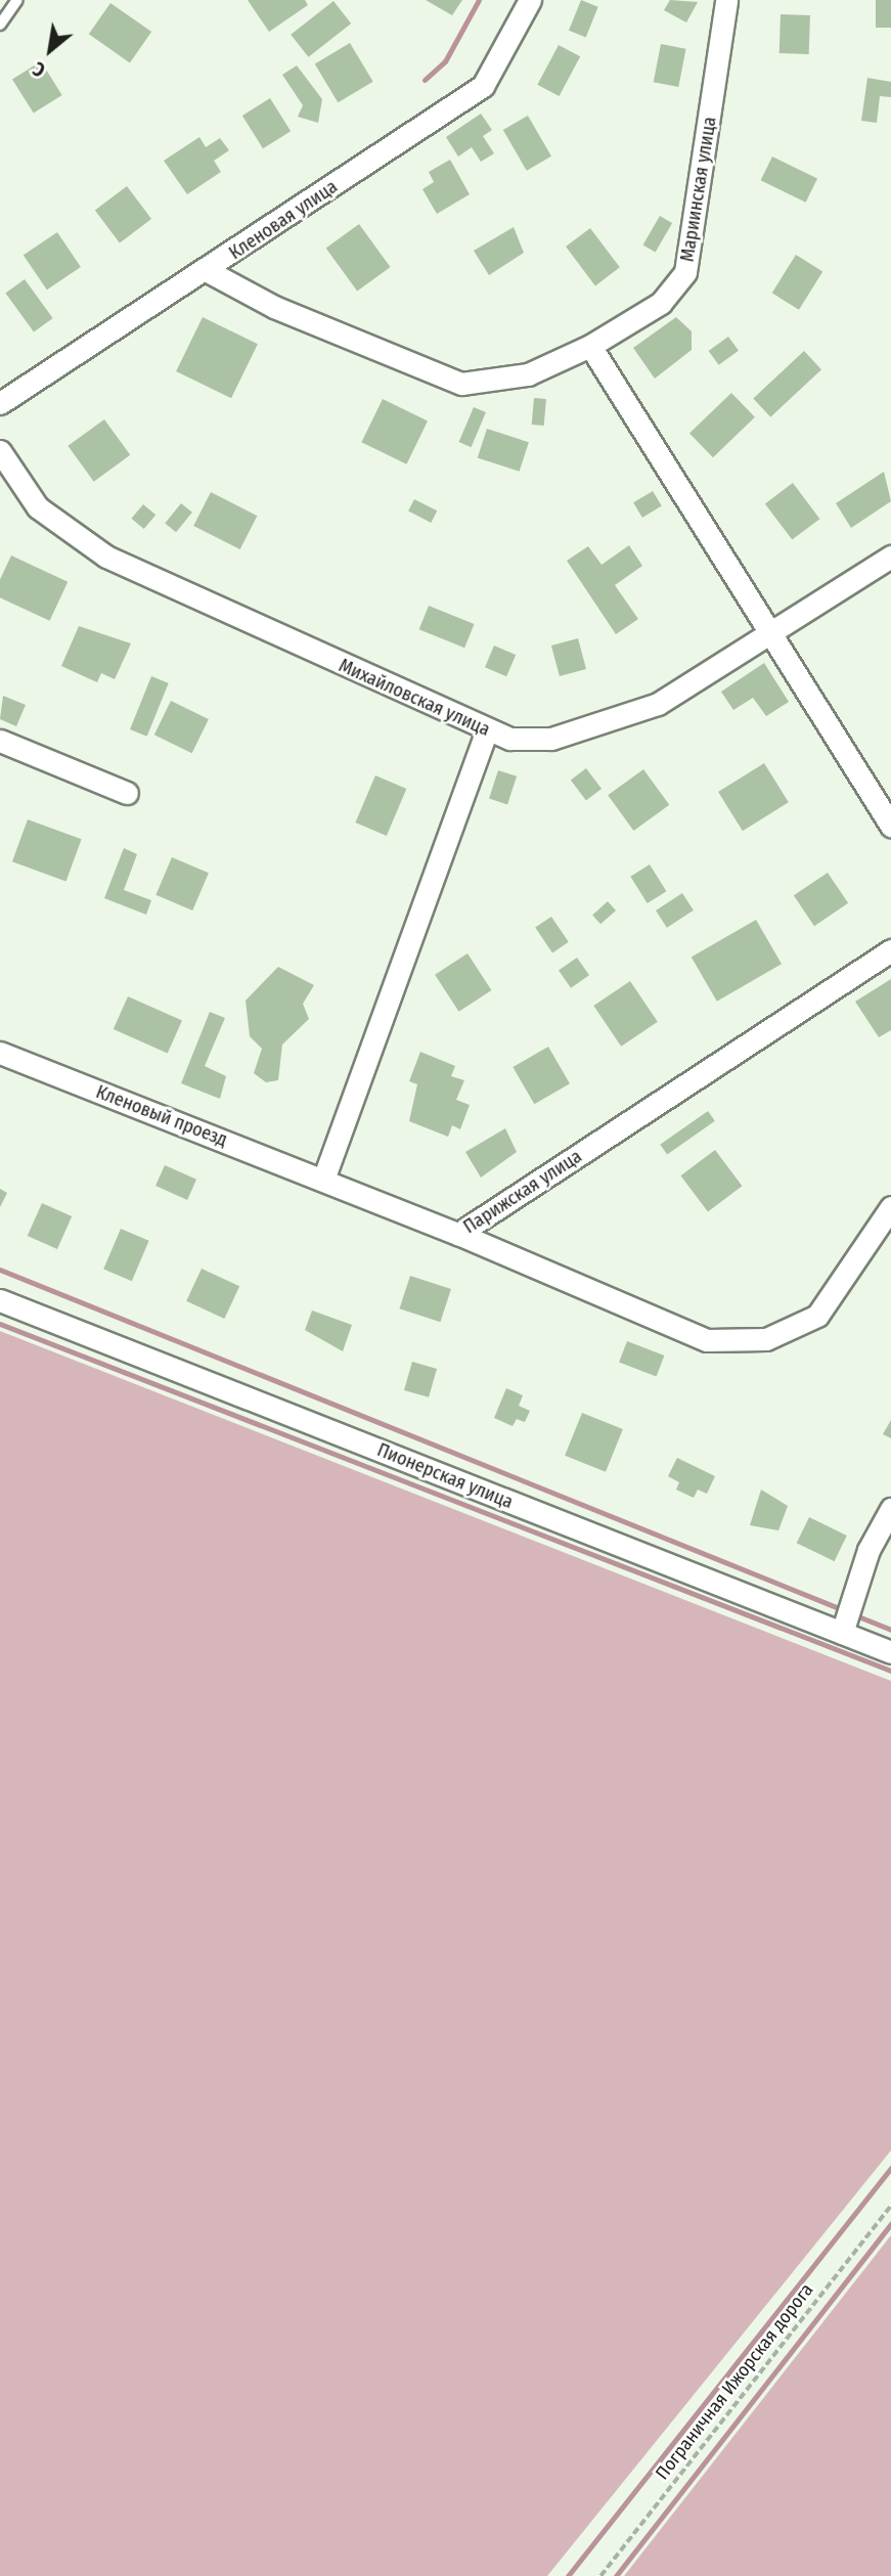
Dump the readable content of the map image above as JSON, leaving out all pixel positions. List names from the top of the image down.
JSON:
{
  "streets": {
    "street": [
      "Мариинская улица",
      "Кленовая улица",
      "Михайловская улица",
      "Кленовый проезд",
      "Парижская улица",
      "Пионерская улица"
    ],
    "path": ["Пограничная Ижорская дорога"]
  },
  "crossings": [
    ["Мариинская улица", "Кленовая улица"],
    ["Кленовый проезд", "Парижская улица"]
  ],
  "north": "bottom left"
}
